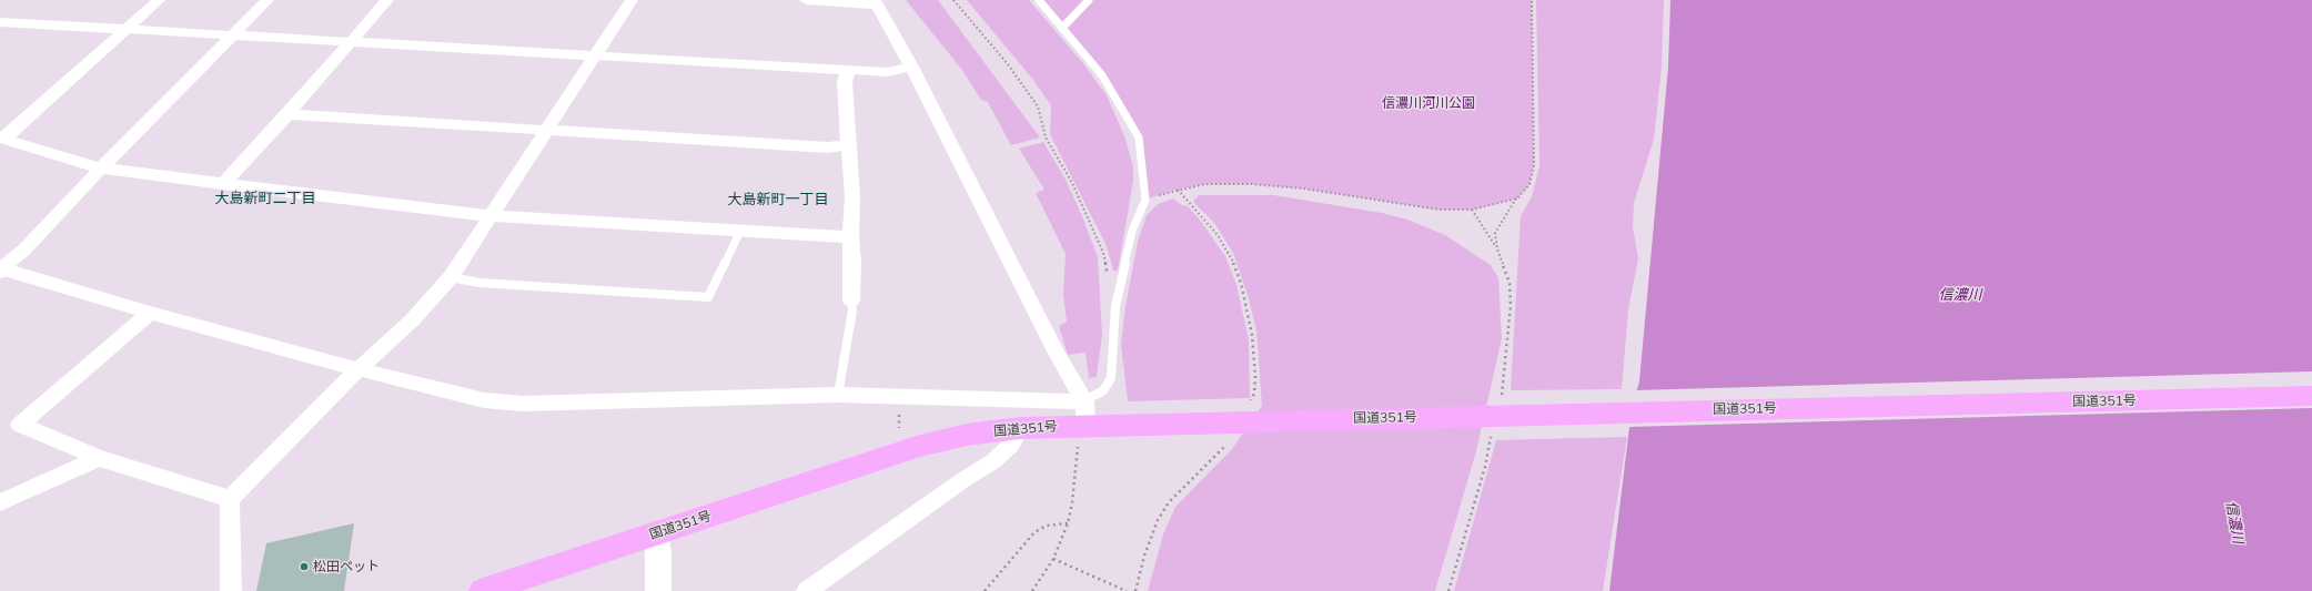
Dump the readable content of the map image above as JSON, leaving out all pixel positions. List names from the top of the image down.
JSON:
{
  "streets": {
    "highway": ["国道351号"]
  },
  "districts": ["大島新町二丁目", "大島新町一丁目"],
  "water": ["信濃川"],
  "parks": ["信濃川河川公園"],
  "places": ["松田ペット"]
}
